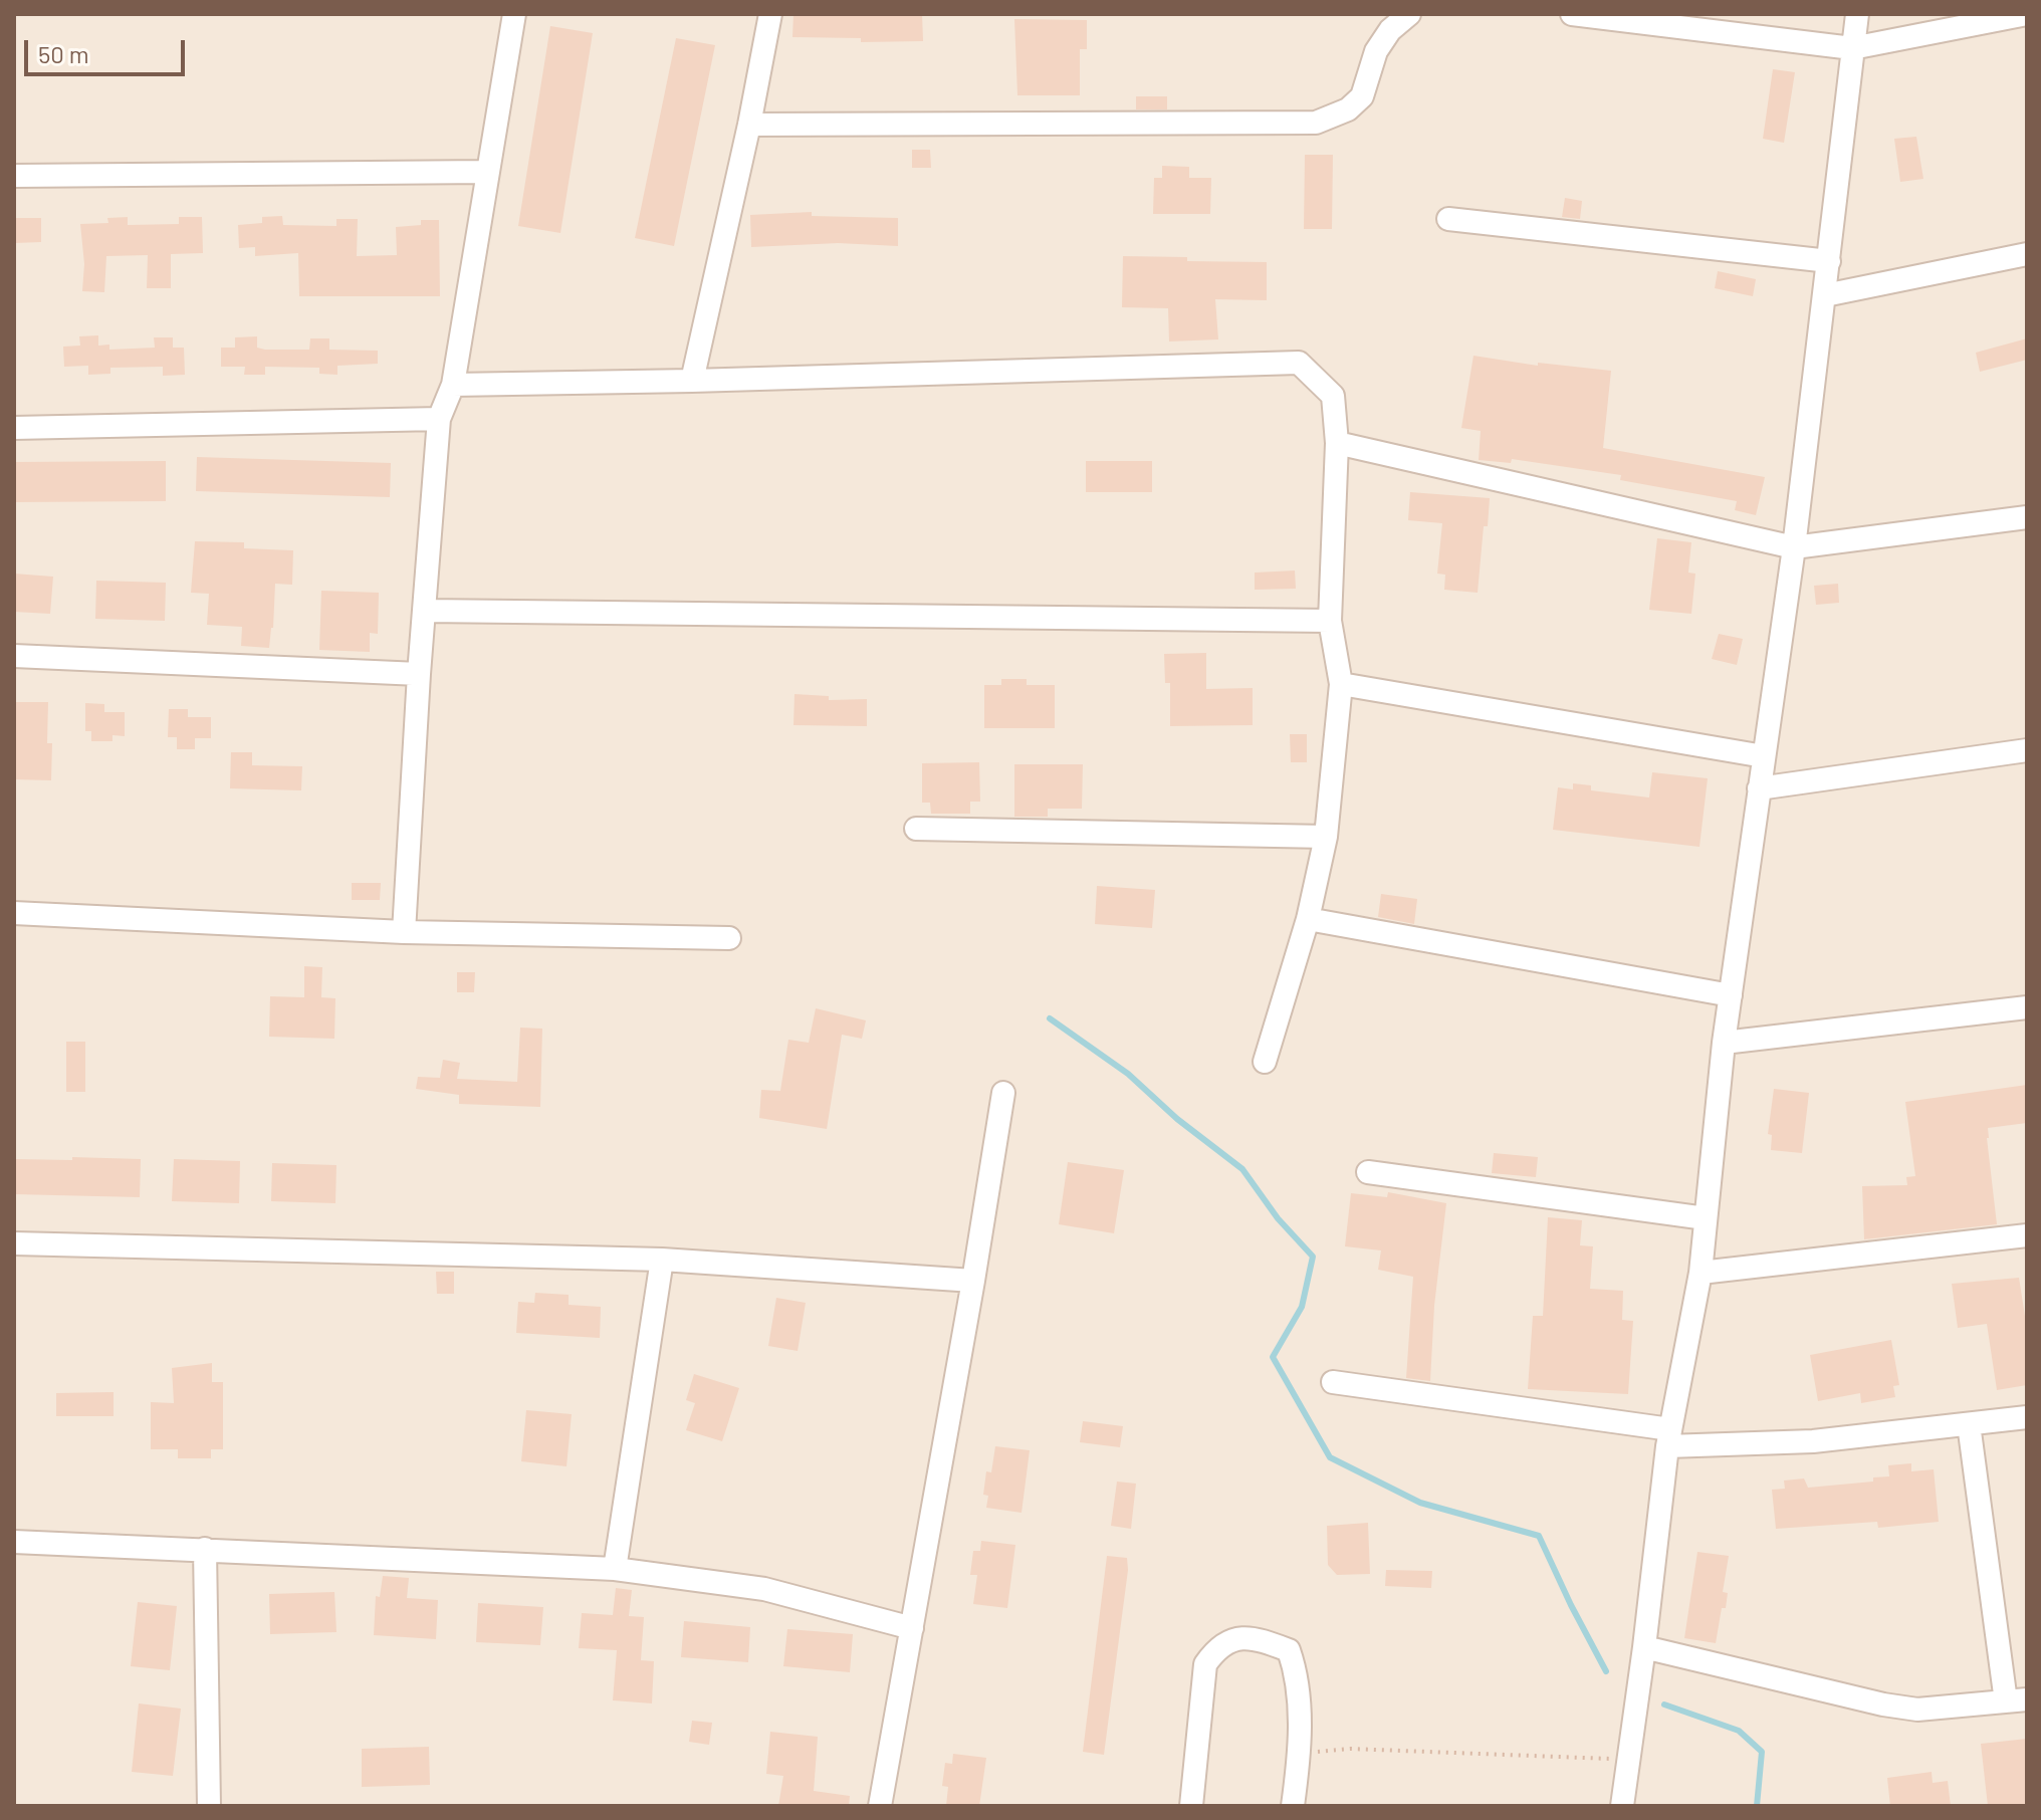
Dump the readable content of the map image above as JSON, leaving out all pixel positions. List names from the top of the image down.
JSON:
{
  "scale_bar": "50 m"
}
